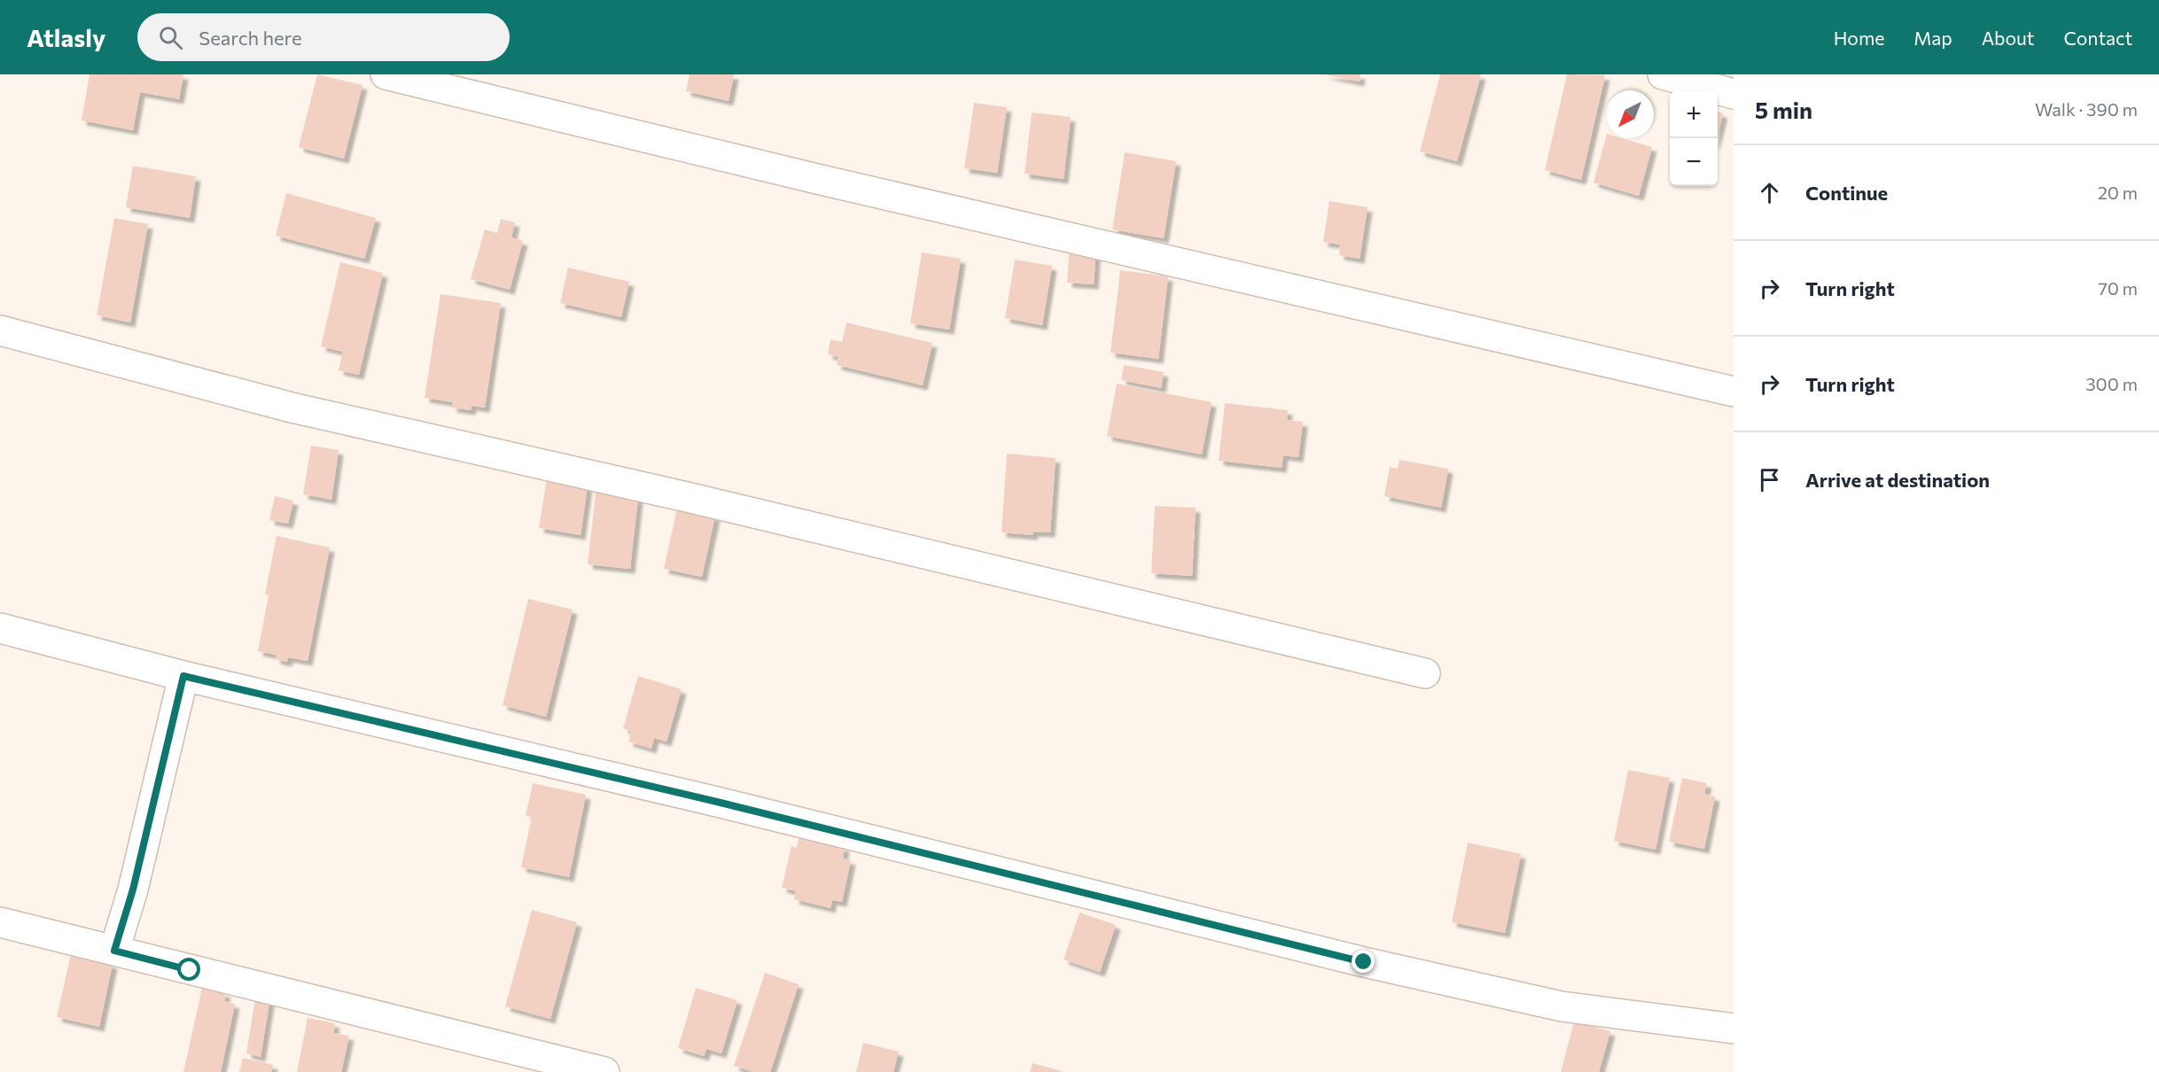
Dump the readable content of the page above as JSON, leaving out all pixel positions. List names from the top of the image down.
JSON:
{
  "north": "bottom left",
  "page": {
    "header": "Atlasly",
    "search": "Search here",
    "nav": [
      "Home",
      "Map",
      "About",
      "Contact"
    ],
    "heading": ["5 min", "Walk · 390 m"],
    "map_buttons": ["+", "−"],
    "list": [
      ["Continue", "20 m"],
      ["Turn right", "70 m"],
      ["Turn right", "300 m"],
      "Arrive at destination"
    ]
  }
}
